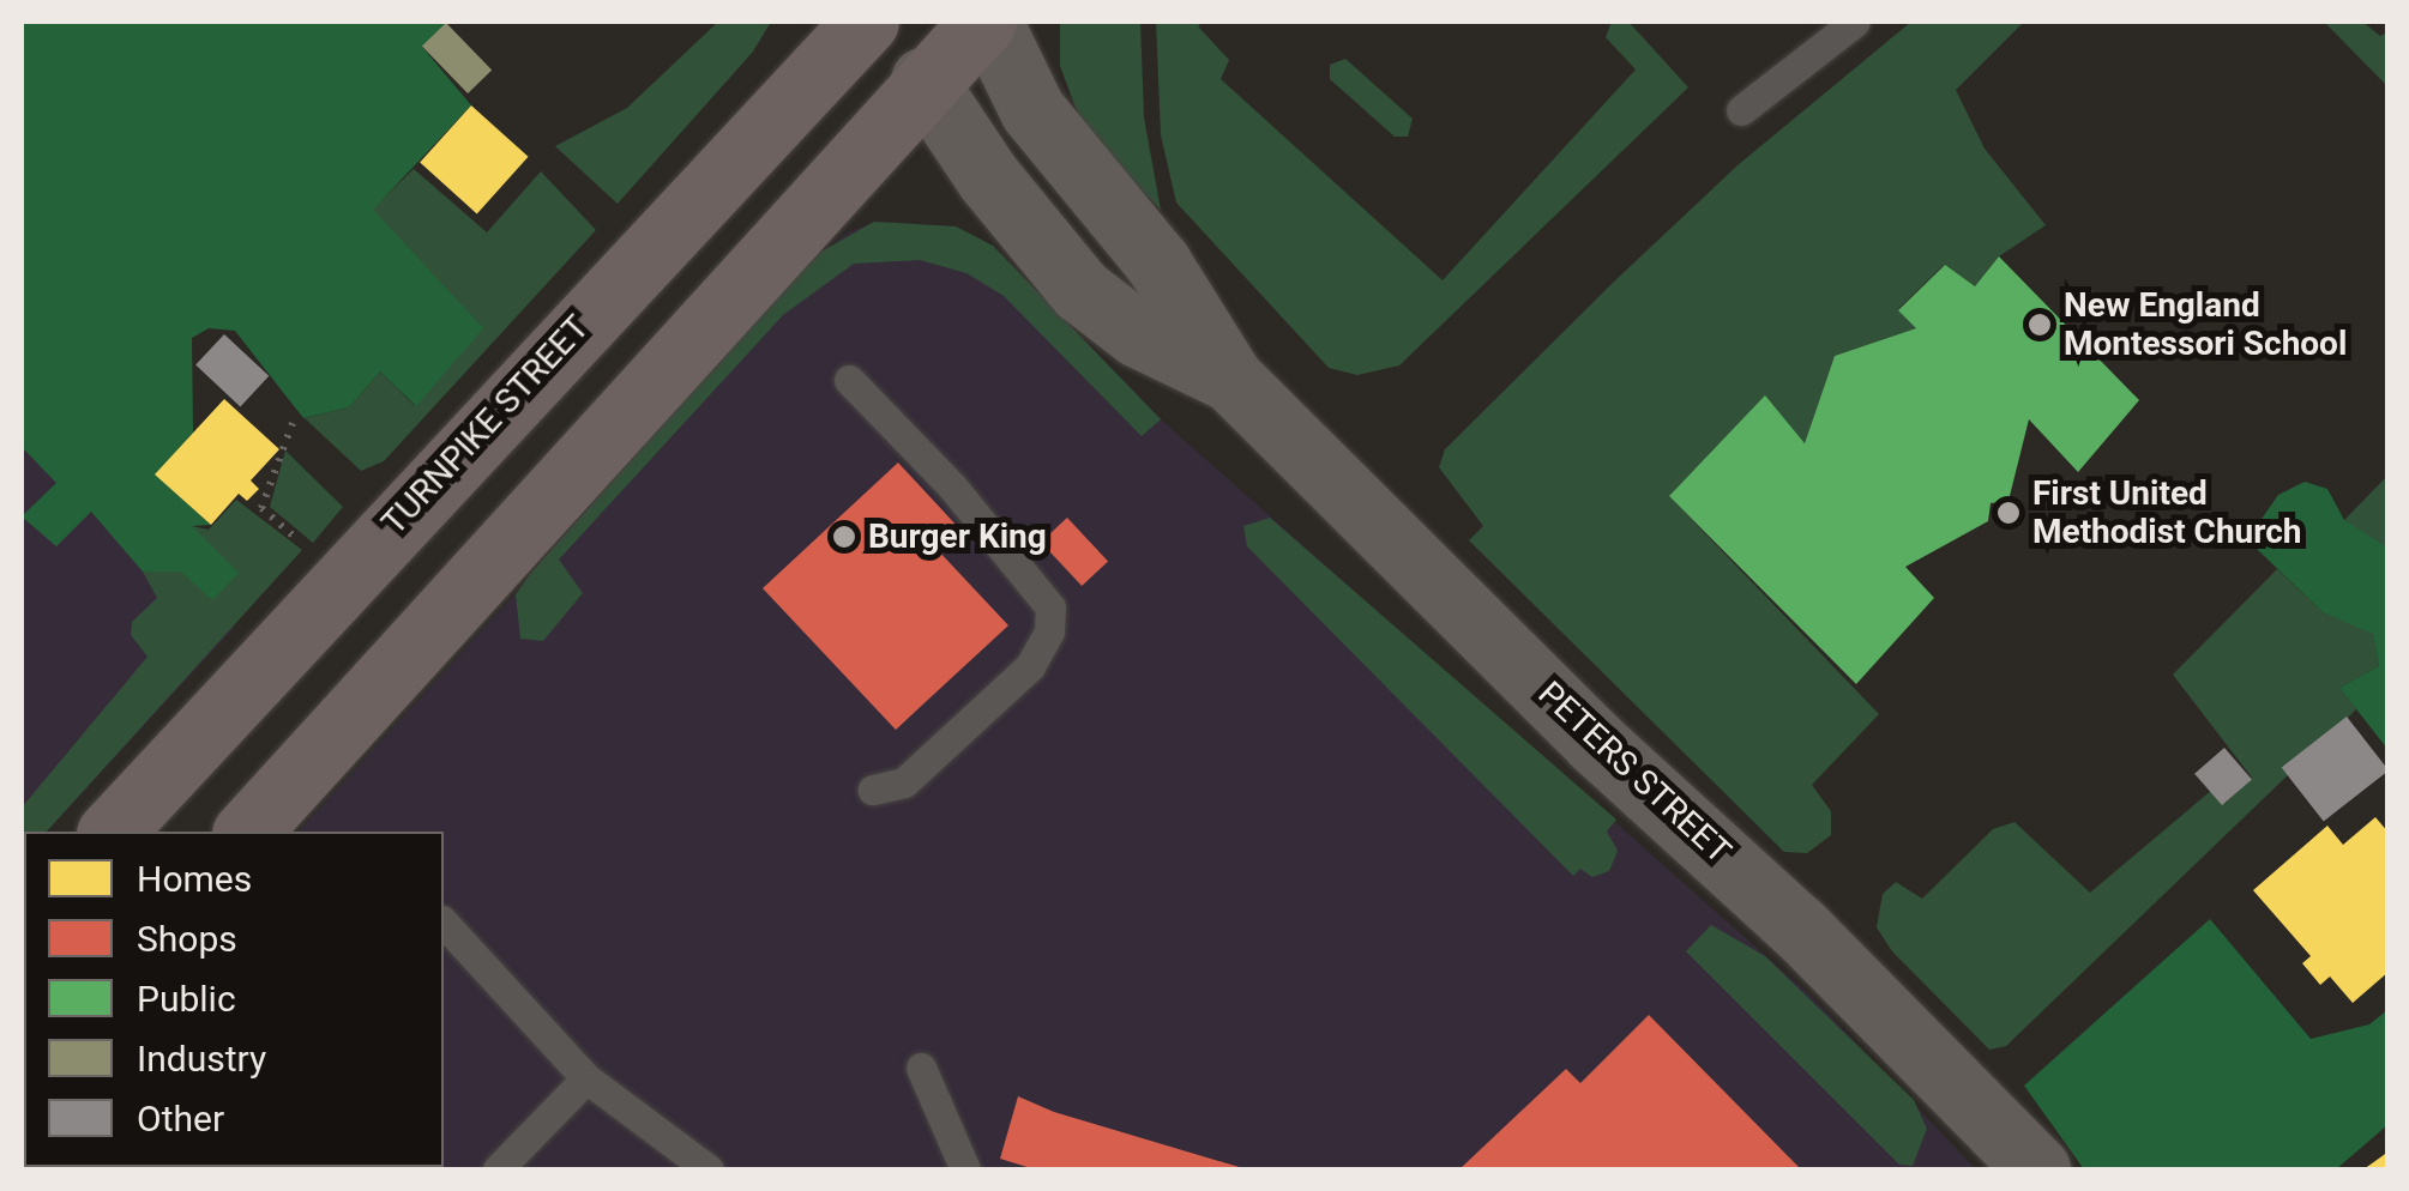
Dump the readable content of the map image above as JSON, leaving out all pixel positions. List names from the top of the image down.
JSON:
{
  "streets": {
    "highway": ["TURNPIKE STREET"],
    "main road": ["PETERS STREET"]
  },
  "places": ["New England Montessori School", "First United Methodist Church", "Burger King"],
  "legend": [
    "Homes",
    "Shops",
    "Public",
    "Industry",
    "Other"
  ]
}
